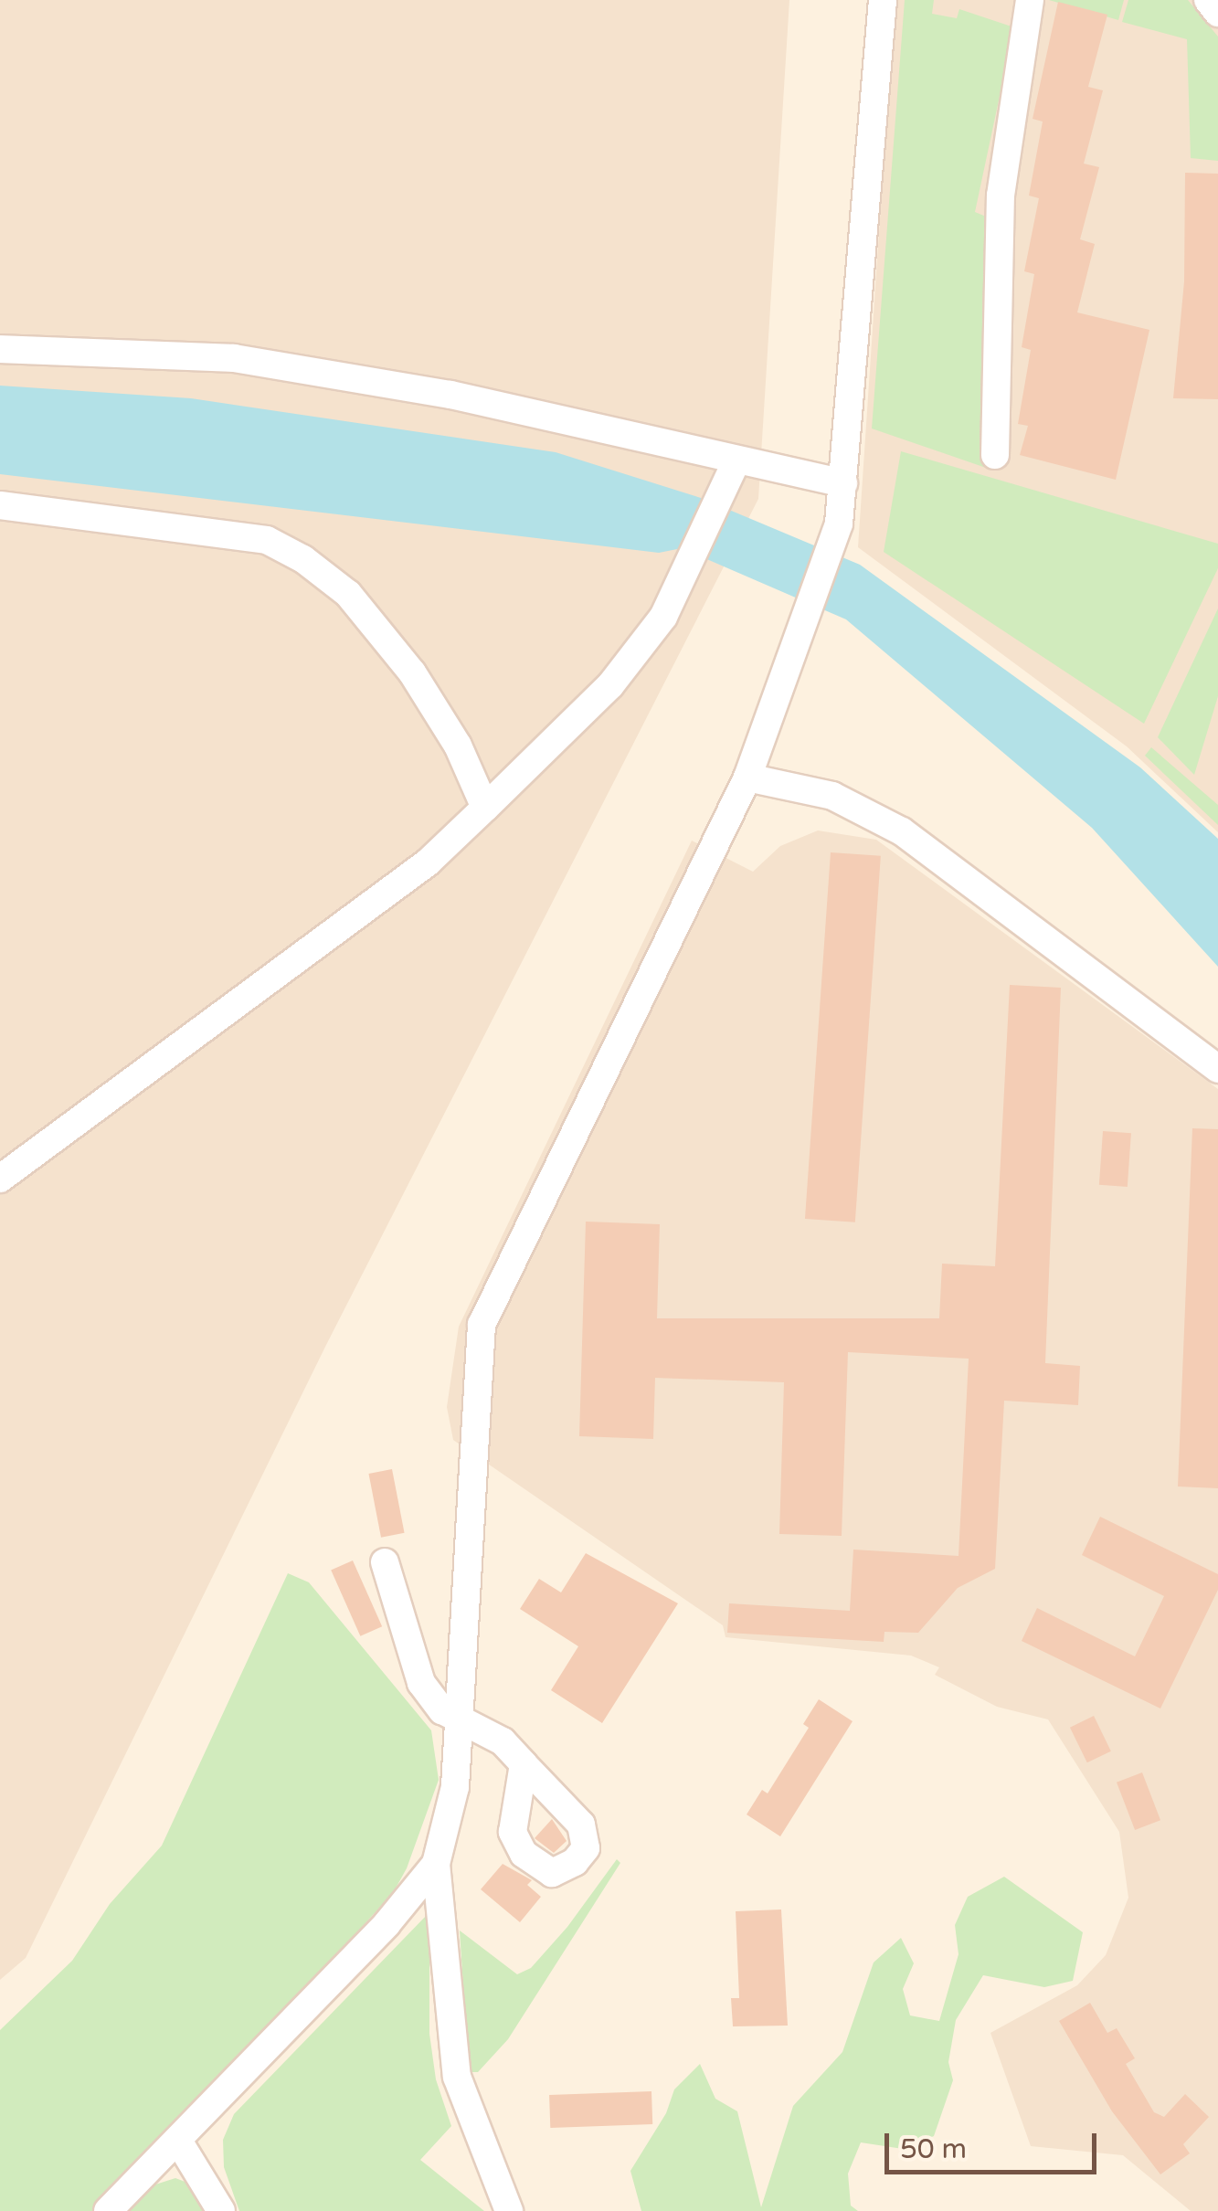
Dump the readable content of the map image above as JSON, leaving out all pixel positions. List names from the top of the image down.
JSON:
{
  "scale_bar": "50 m"
}
